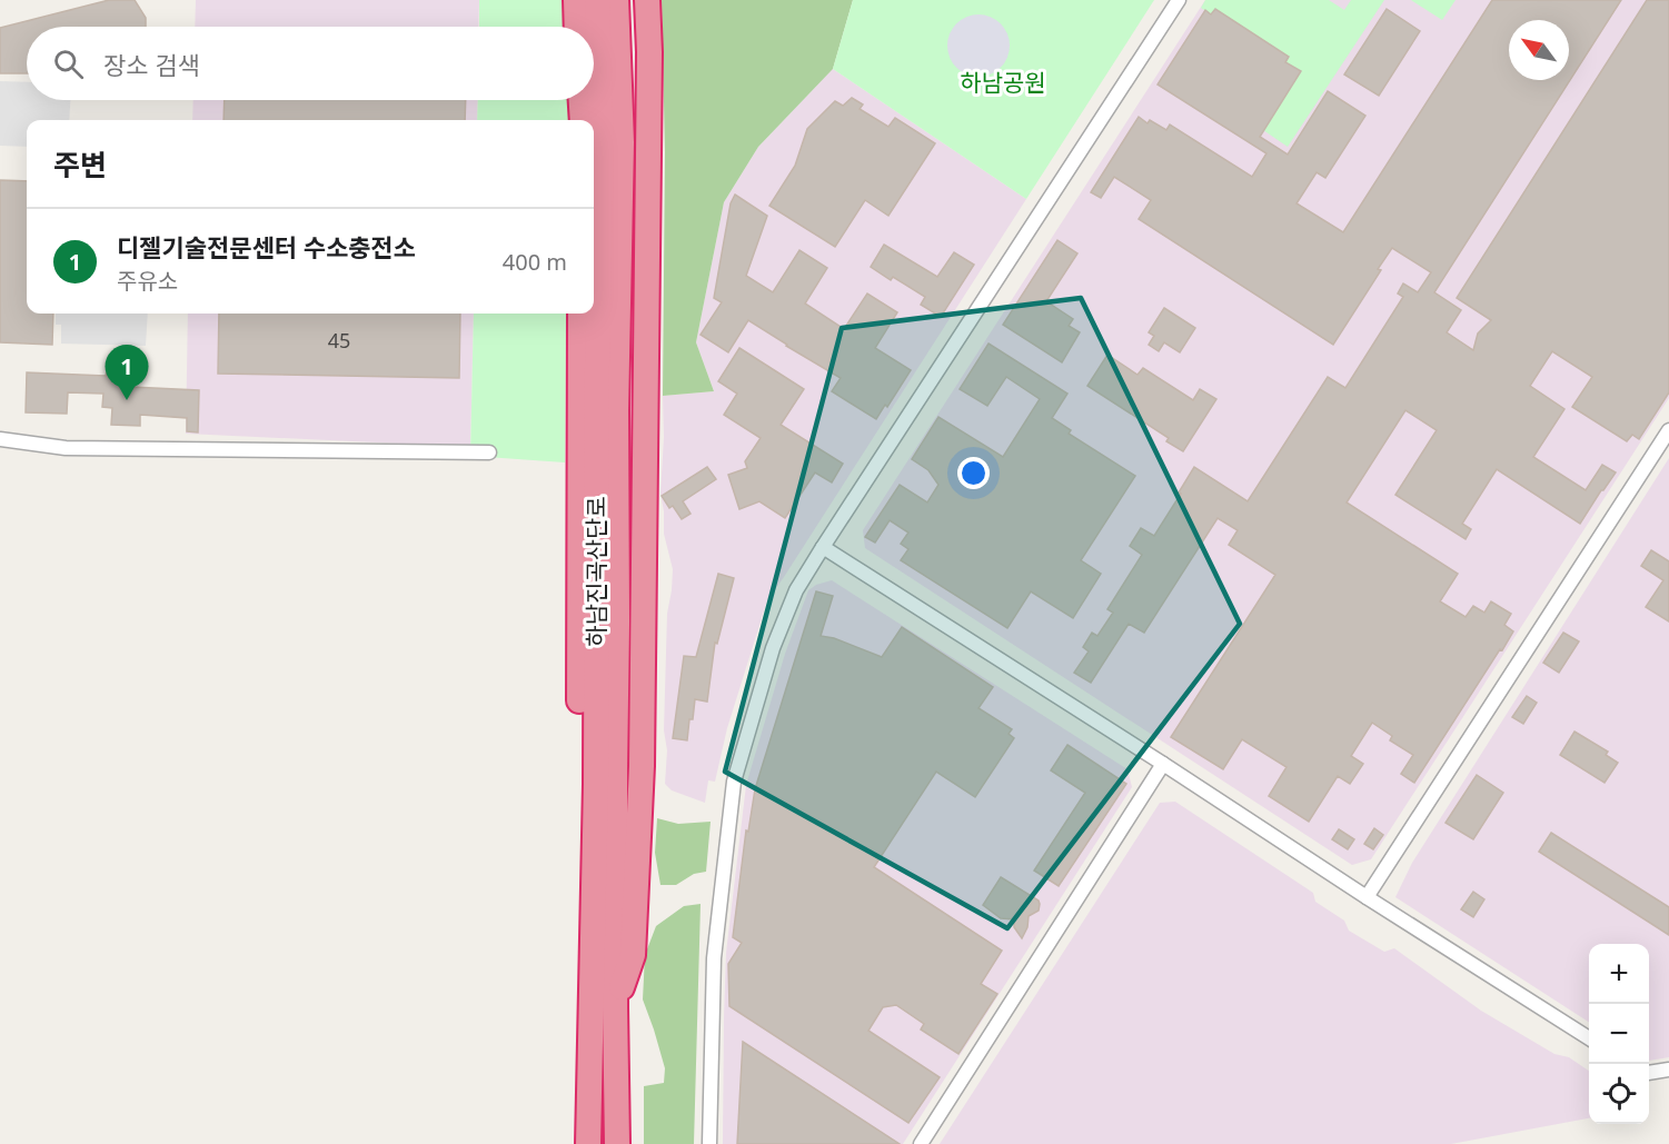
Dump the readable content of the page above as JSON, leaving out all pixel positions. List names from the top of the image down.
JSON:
{
  "streets": {
    "highway": ["하남진곡산단로"]
  },
  "parks": ["하남공원"],
  "house_numbers": ["45"],
  "north": "top left",
  "page": {
    "search": "장소 검색",
    "heading": "주변",
    "list": [
      {
        "mark": "1",
        "name": "디젤기술전문센터 수소충전소",
        "note": "주유소",
        "value": "400 m"
      }
    ],
    "pins": "1",
    "map_buttons": ["+", "−"]
  }
}
